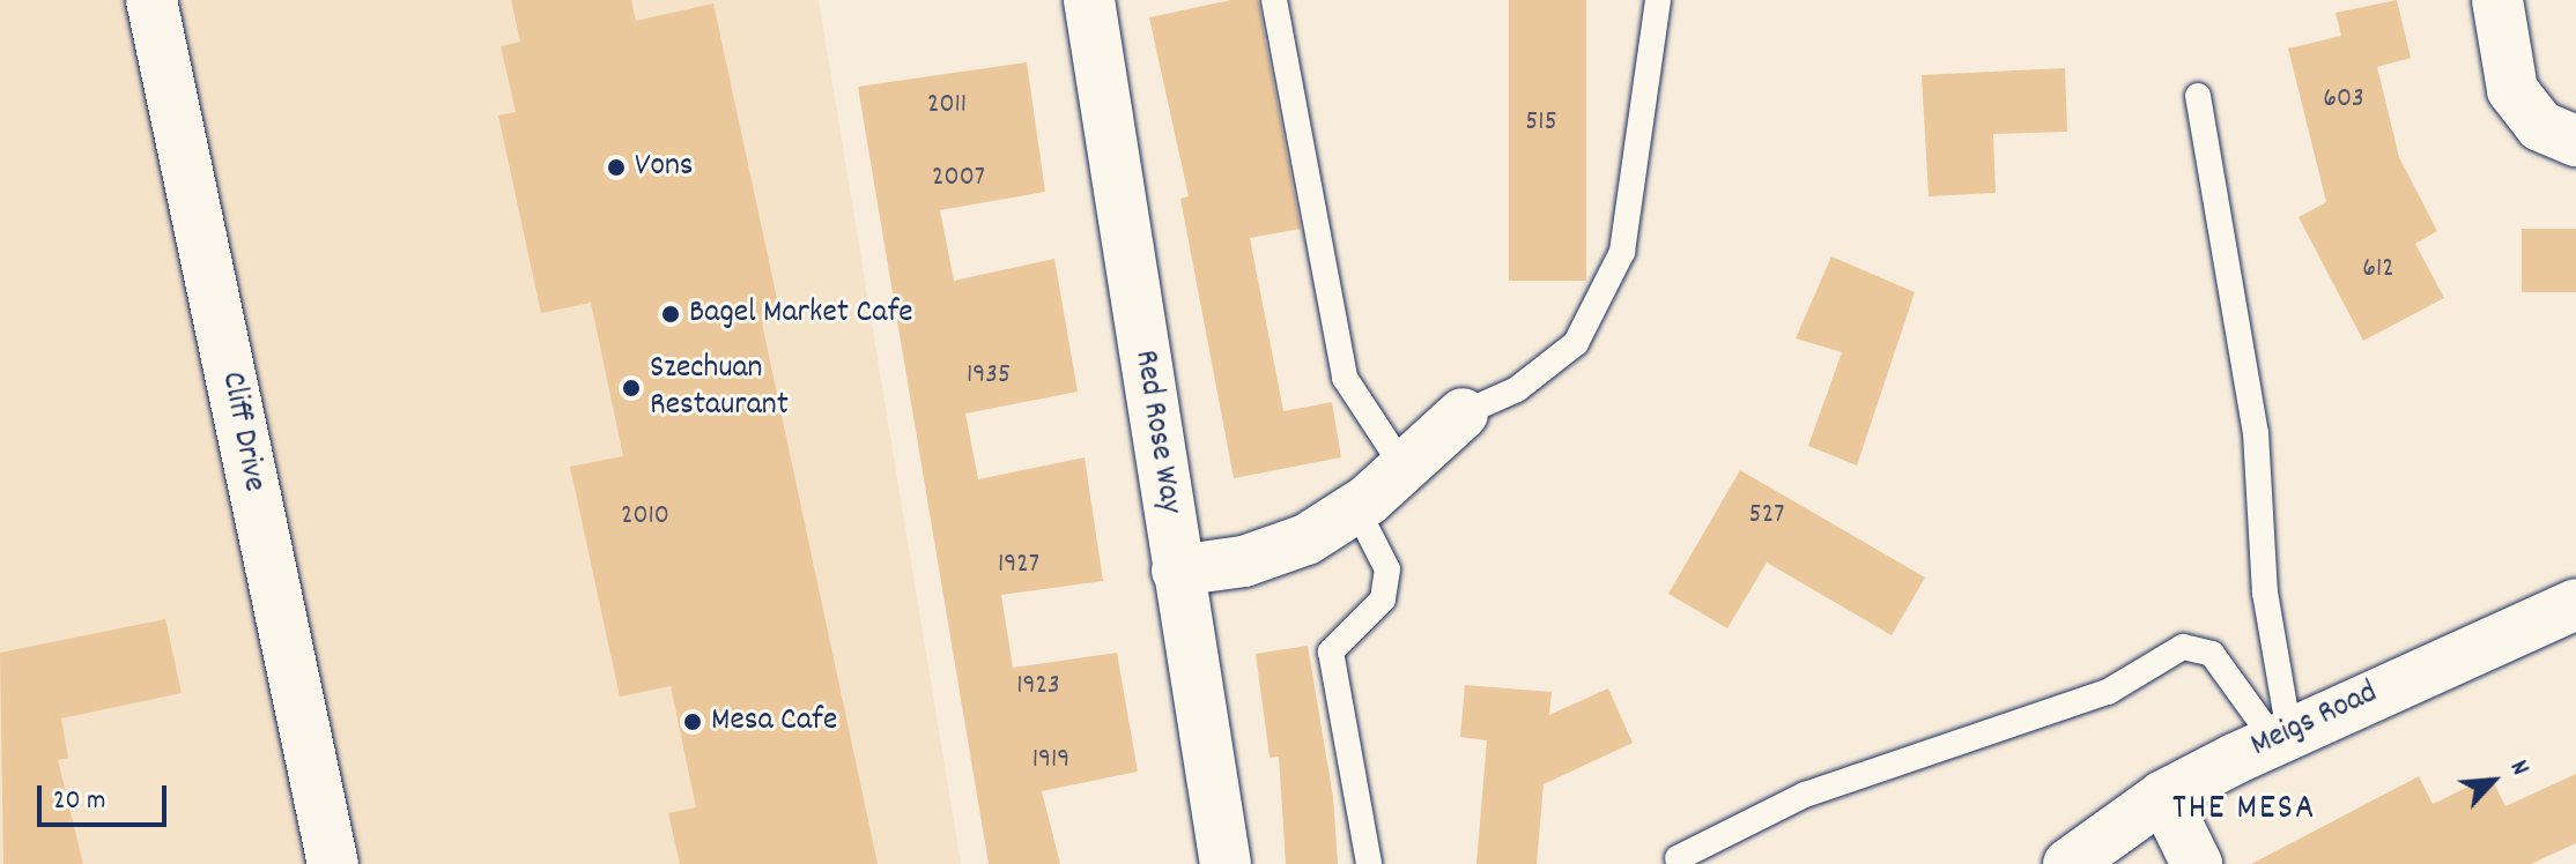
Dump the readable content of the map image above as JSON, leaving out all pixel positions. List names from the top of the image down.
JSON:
{
  "streets": {
    "street": ["Cliff Drive", "Red Rose Way", "Meigs Road"]
  },
  "districts": ["THE MESA"],
  "places": [
    "Vons",
    "Bagel Market Cafe",
    "Szechuan Restaurant",
    "Mesa Cafe"
  ],
  "house_numbers": [
    "603",
    "2011",
    "515",
    "2007",
    "612",
    "1935",
    "527",
    "2010",
    "1927",
    "1923",
    "1919"
  ],
  "scale_bar": "20 m",
  "north": "top right"
}
